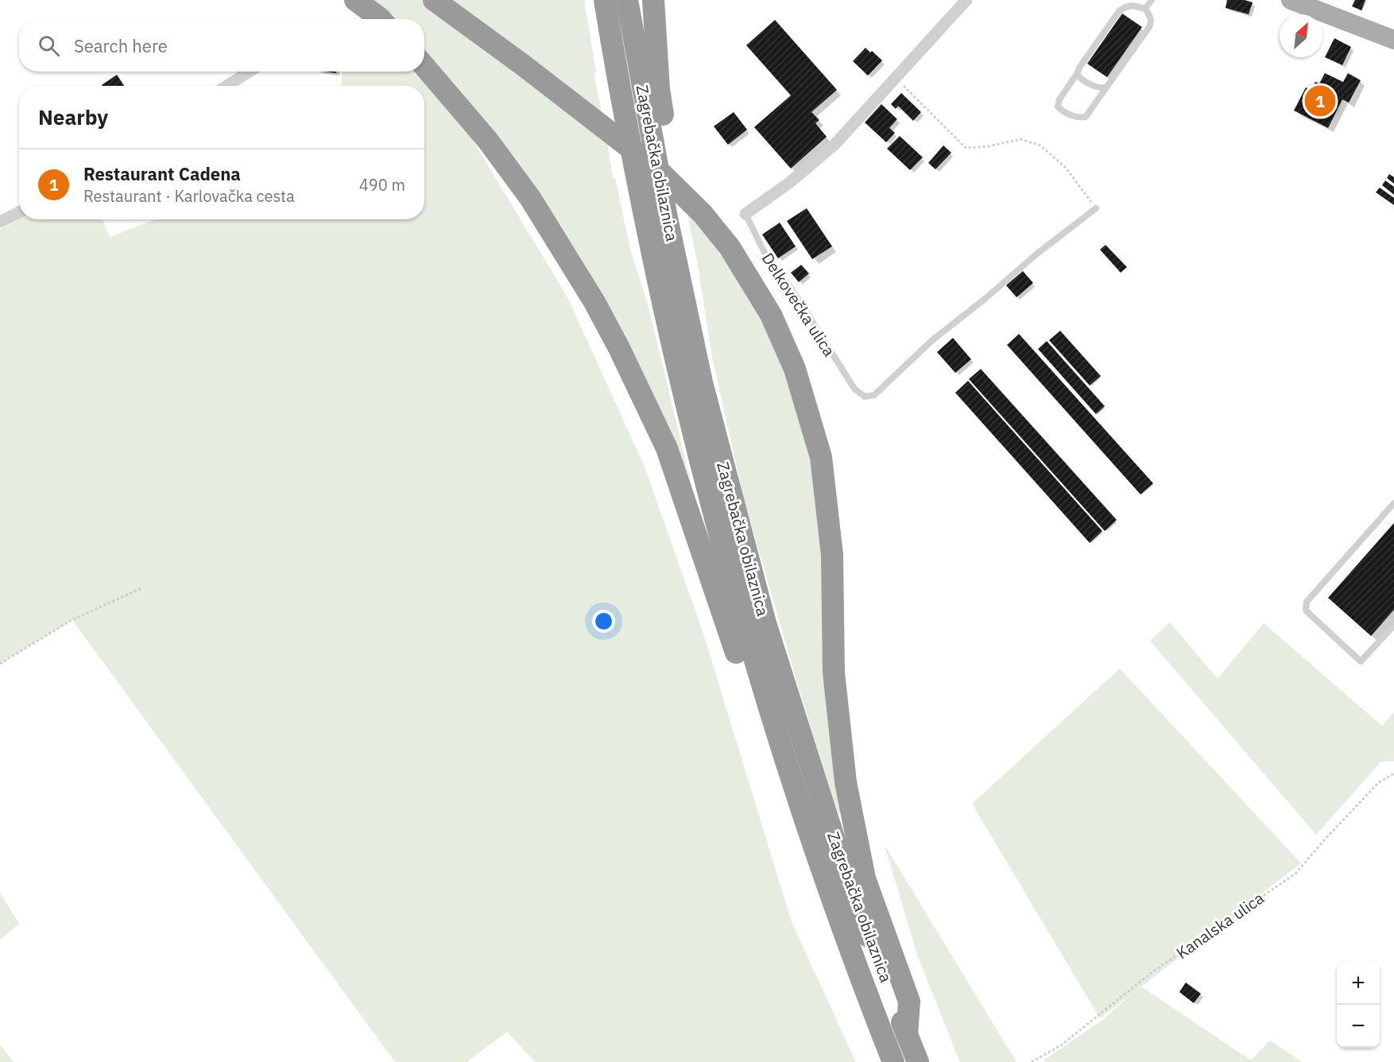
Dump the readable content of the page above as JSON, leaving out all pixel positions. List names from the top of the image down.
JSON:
{
  "streets": {
    "highway": ["Zagrebačka obilaznica"],
    "street": ["Delkovečka ulica"],
    "path": ["Kanalska ulica"]
  },
  "north": "top right",
  "page": {
    "search": "Search here",
    "pins": "1",
    "heading": "Nearby",
    "list": [
      {
        "mark": "1",
        "name": "Restaurant Cadena",
        "note": "Restaurant · Karlovačka cesta",
        "value": "490 m"
      }
    ],
    "map_buttons": ["+", "−"]
  }
}
